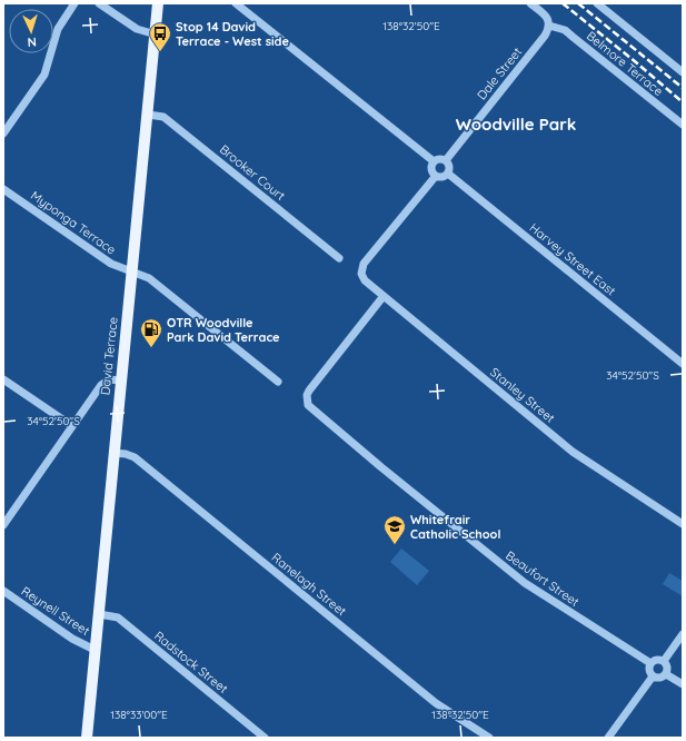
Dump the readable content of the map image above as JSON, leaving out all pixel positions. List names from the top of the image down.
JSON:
{
  "streets": {
    "main road": ["David Terrace"],
    "street": [
      "Belmore Terrace",
      "Dale Street",
      "Brooker Court",
      "Myponga Terrace",
      "Harvey Street East",
      "Stanley Street",
      "Beaufort Street",
      "Ranelagh Street",
      "Reynell Street",
      "Radstock Street"
    ]
  },
  "crossings": [
    ["Belmore Terrace", "Dale Street"],
    ["Dale Street", "Harvey Street East"],
    ["Dale Street", "Stanley Street"],
    ["Brooker Court", "David Terrace"],
    ["Myponga Terrace", "David Terrace"],
    ["Harvey Street East", "Stanley Street"],
    ["David Terrace", "Ranelagh Street"],
    ["David Terrace", "Reynell Street"],
    ["David Terrace", "Radstock Street"],
    ["Stanley Street", "Beaufort Street"]
  ],
  "districts": ["Woodville Park"],
  "places": {
    "bus stop": ["Stop 14 David Terrace - West side"],
    "fuel station": ["OTR Woodville Park David Terrace"],
    "school or university": ["Whitefrair Catholic School"]
  },
  "north": "bottom",
  "coordinates": ["138°32'50\"E", "34°52'50\"S", "138°33'00\"E"]
}
